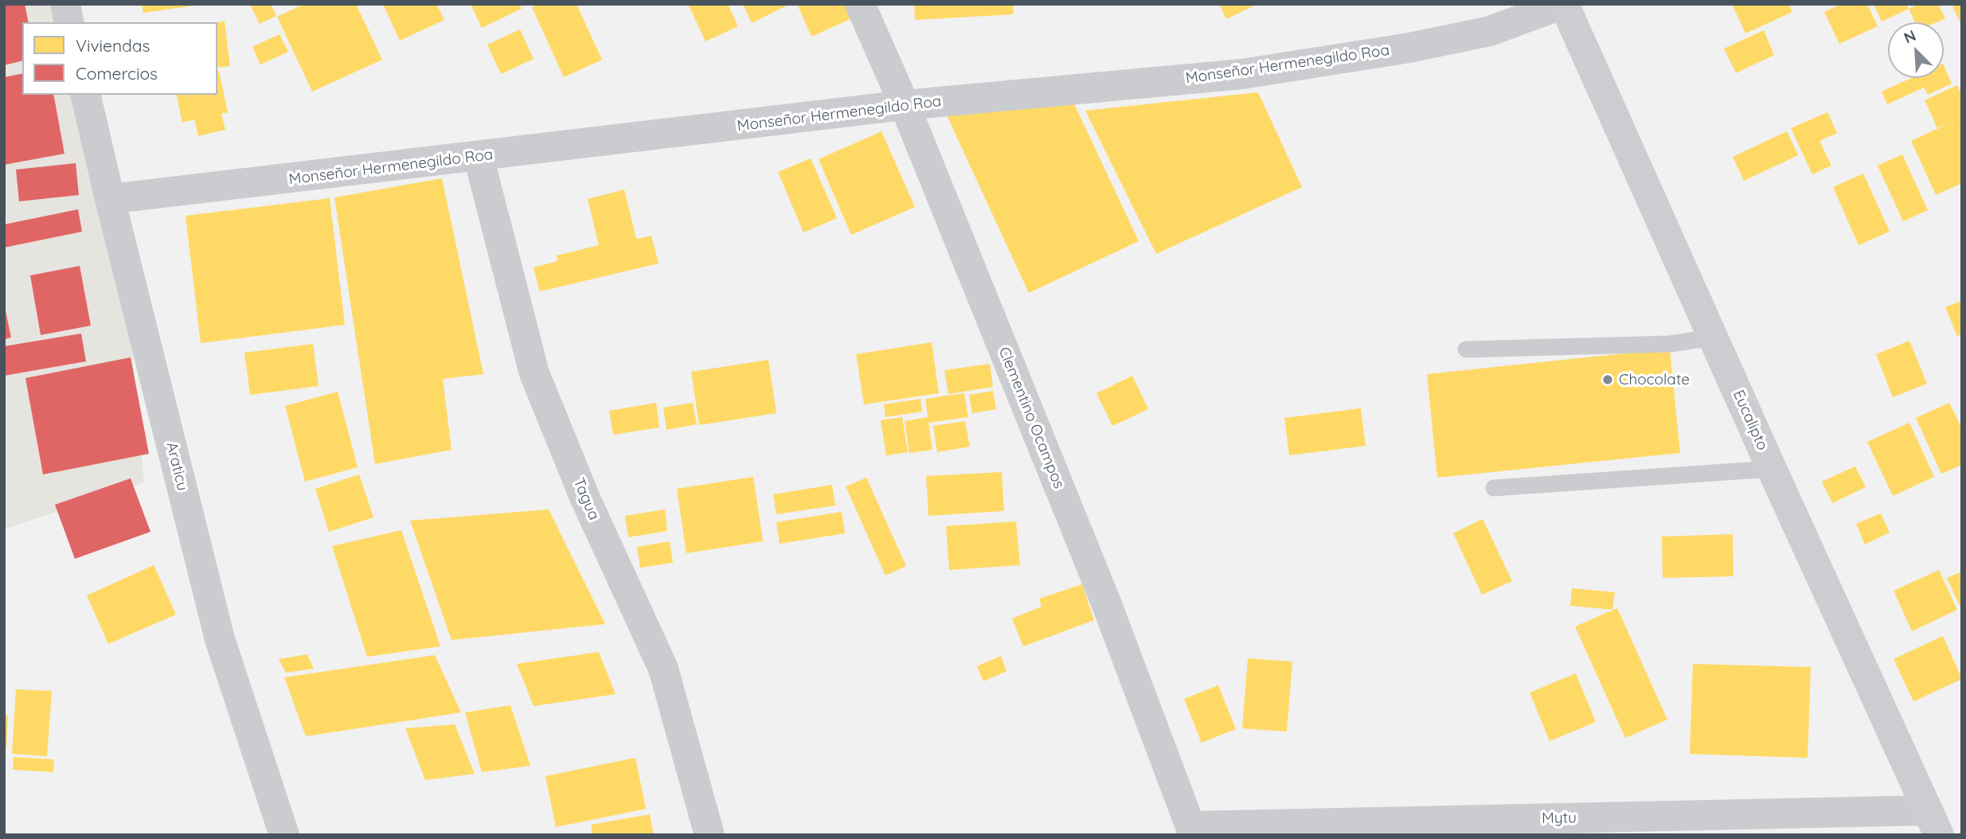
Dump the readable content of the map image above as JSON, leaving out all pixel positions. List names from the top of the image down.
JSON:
{
  "streets": {
    "street": [
      "Monseñor Hermenegildo Roa",
      "Clementino Ocampos",
      "Eucalipto",
      "Araticu",
      "Tagua",
      "Mytu"
    ]
  },
  "crossings": [
    ["Monseñor Hermenegildo Roa", "Clementino Ocampos"],
    ["Monseñor Hermenegildo Roa", "Eucalipto"],
    ["Monseñor Hermenegildo Roa", "Araticu"],
    ["Monseñor Hermenegildo Roa", "Tagua"],
    ["Clementino Ocampos", "Mytu"],
    ["Eucalipto", "Mytu"]
  ],
  "places": ["Chocolate"],
  "legend": ["Viviendas", "Comercios"],
  "north": "top left"
}
